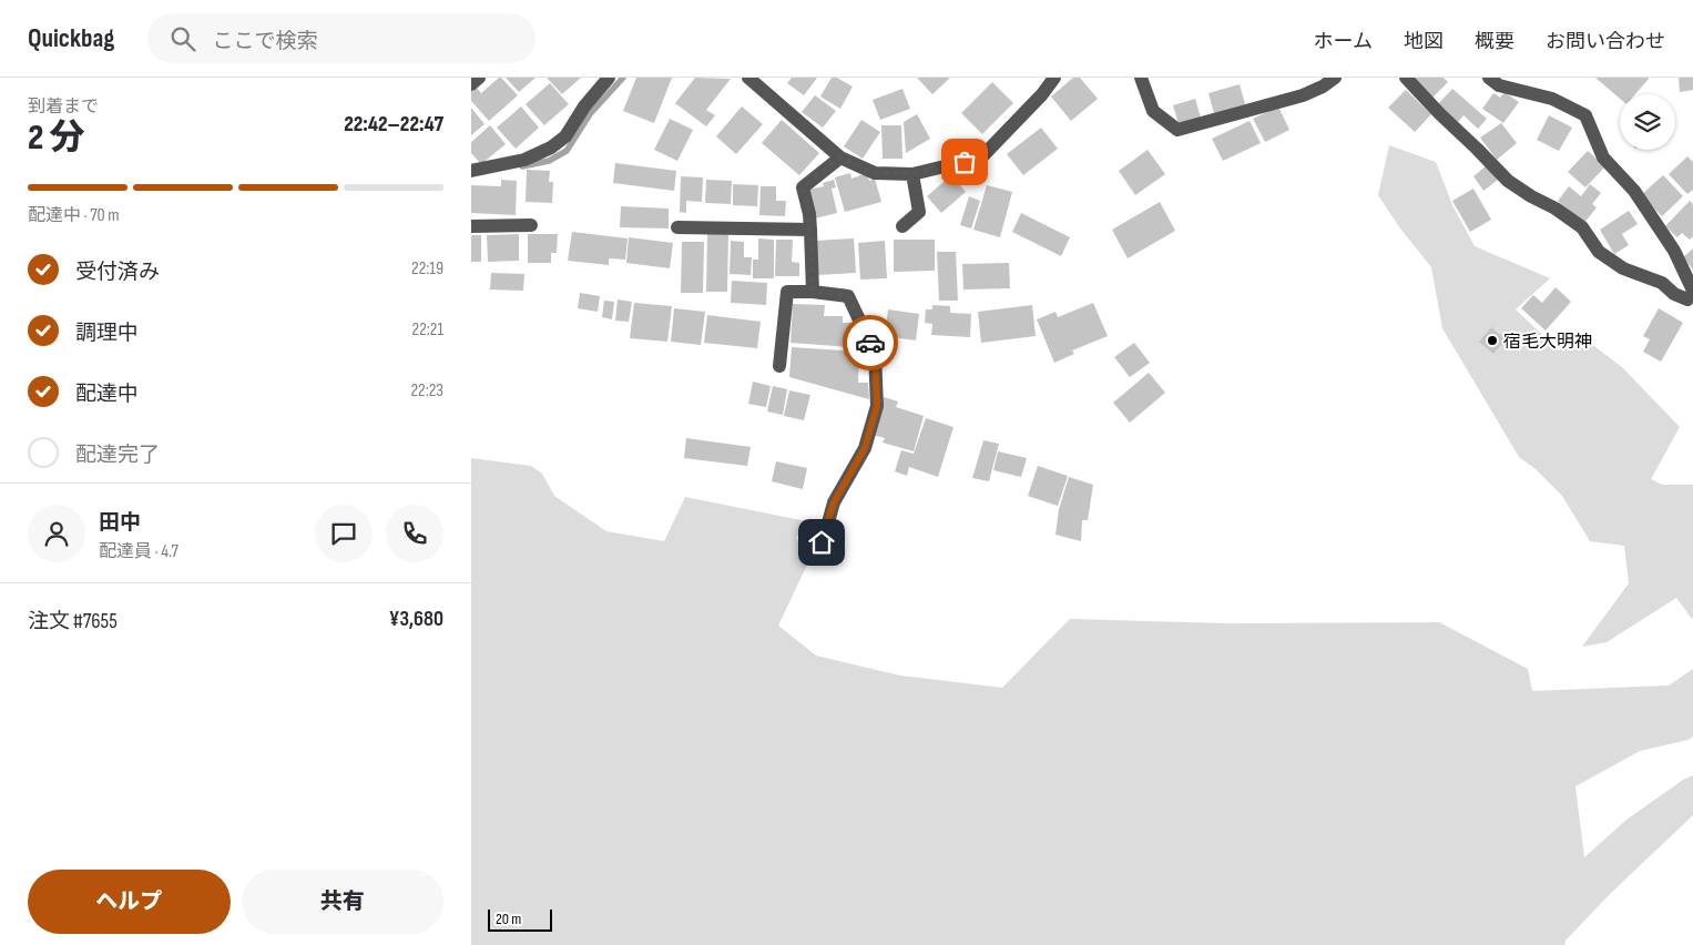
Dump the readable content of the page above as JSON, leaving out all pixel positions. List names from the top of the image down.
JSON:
{
  "places": ["宿毛大明神"],
  "scale_bar": "20 m",
  "page": {
    "header": "Quickbag",
    "search": "ここで検索",
    "nav": [
      "ホーム",
      "地図",
      "概要",
      "お問い合わせ"
    ],
    "heading": ["2 分", "到着まで", "22:42–22:47"],
    "panel": [
      "田中",
      "配達員 · 4.7",
      "注文 #7655",
      "¥3,680"
    ],
    "bar": "配達中 · 70 m",
    "list": [
      ["受付済み", "22:19"],
      ["調理中", "22:21"],
      ["配達中", "22:23"],
      "配達完了"
    ],
    "buttons": ["ヘルプ", "共有"],
    "scale": "20 m"
  }
}
